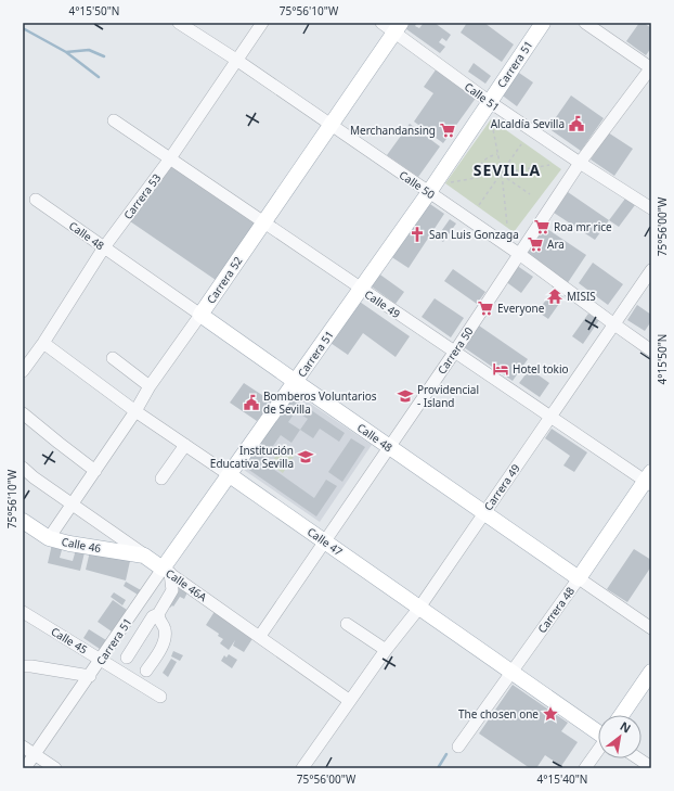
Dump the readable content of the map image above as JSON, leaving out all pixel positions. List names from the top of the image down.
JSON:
{
  "streets": {
    "main road": [
      "Carrera 51",
      "Calle 48",
      "Carrera 52",
      "Calle 47",
      "Calle 46",
      "Calle 46A",
      "Carrera 48"
    ],
    "street": [
      "Calle 51",
      "Calle 50",
      "Carrera 53",
      "Calle 49",
      "Carrera 50",
      "Carrera 49",
      "Calle 45"
    ]
  },
  "crossings": [
    ["Carrera 51", "Calle 51"],
    ["Carrera 51", "Calle 50"],
    ["Carrera 51", "Calle 48"],
    ["Carrera 51", "Calle 49"],
    ["Carrera 51", "Calle 47"],
    ["Carrera 51", "Calle 46A"],
    ["Carrera 51", "Calle 45"],
    ["Calle 51", "Carrera 52"],
    ["Calle 51", "Carrera 50"],
    ["Calle 50", "Carrera 53"],
    ["Calle 50", "Carrera 52"],
    ["Calle 50", "Carrera 50"],
    ["Calle 50", "Carrera 49"],
    ["Carrera 53", "Calle 48"],
    ["Carrera 53", "Calle 49"],
    ["Carrera 53", "Calle 47"],
    ["Calle 48", "Carrera 52"],
    ["Calle 48", "Carrera 50"],
    ["Calle 48", "Carrera 49"],
    ["Calle 48", "Carrera 48"],
    ["Carrera 52", "Calle 49"],
    ["Carrera 52", "Calle 47"],
    ["Carrera 52", "Calle 46"],
    ["Carrera 52", "Calle 46A"],
    ["Calle 49", "Carrera 50"],
    ["Calle 49", "Carrera 49"],
    ["Calle 49", "Carrera 48"],
    ["Carrera 50", "Calle 47"],
    ["Carrera 50", "Calle 46A"],
    ["Carrera 49", "Calle 47"],
    ["Carrera 49", "Calle 46A"],
    ["Calle 47", "Carrera 48"],
    ["Calle 46", "Calle 46A"]
  ],
  "districts": ["SEVILLA"],
  "places": {
    "public building": ["Alcaldía Sevilla", "Bomberos Voluntarios de Sevilla"],
    "supermarket": [
      "Merchandansing",
      "Roa mr rice",
      "Ara",
      "Everyone"
    ],
    "church": ["San Luis Gonzaga"],
    "temple": ["MISIS"],
    "hotel": ["Hotel tokio"],
    "school or university": ["Providencial - Island", "Institución Educativa Sevilla"],
    "place": ["The chosen one"]
  },
  "north": "top right",
  "coordinates": [
    "4°15'50\"N",
    "75°56'10\"W",
    "75°56'00\"W",
    "4°15'40\"N"
  ]
}
